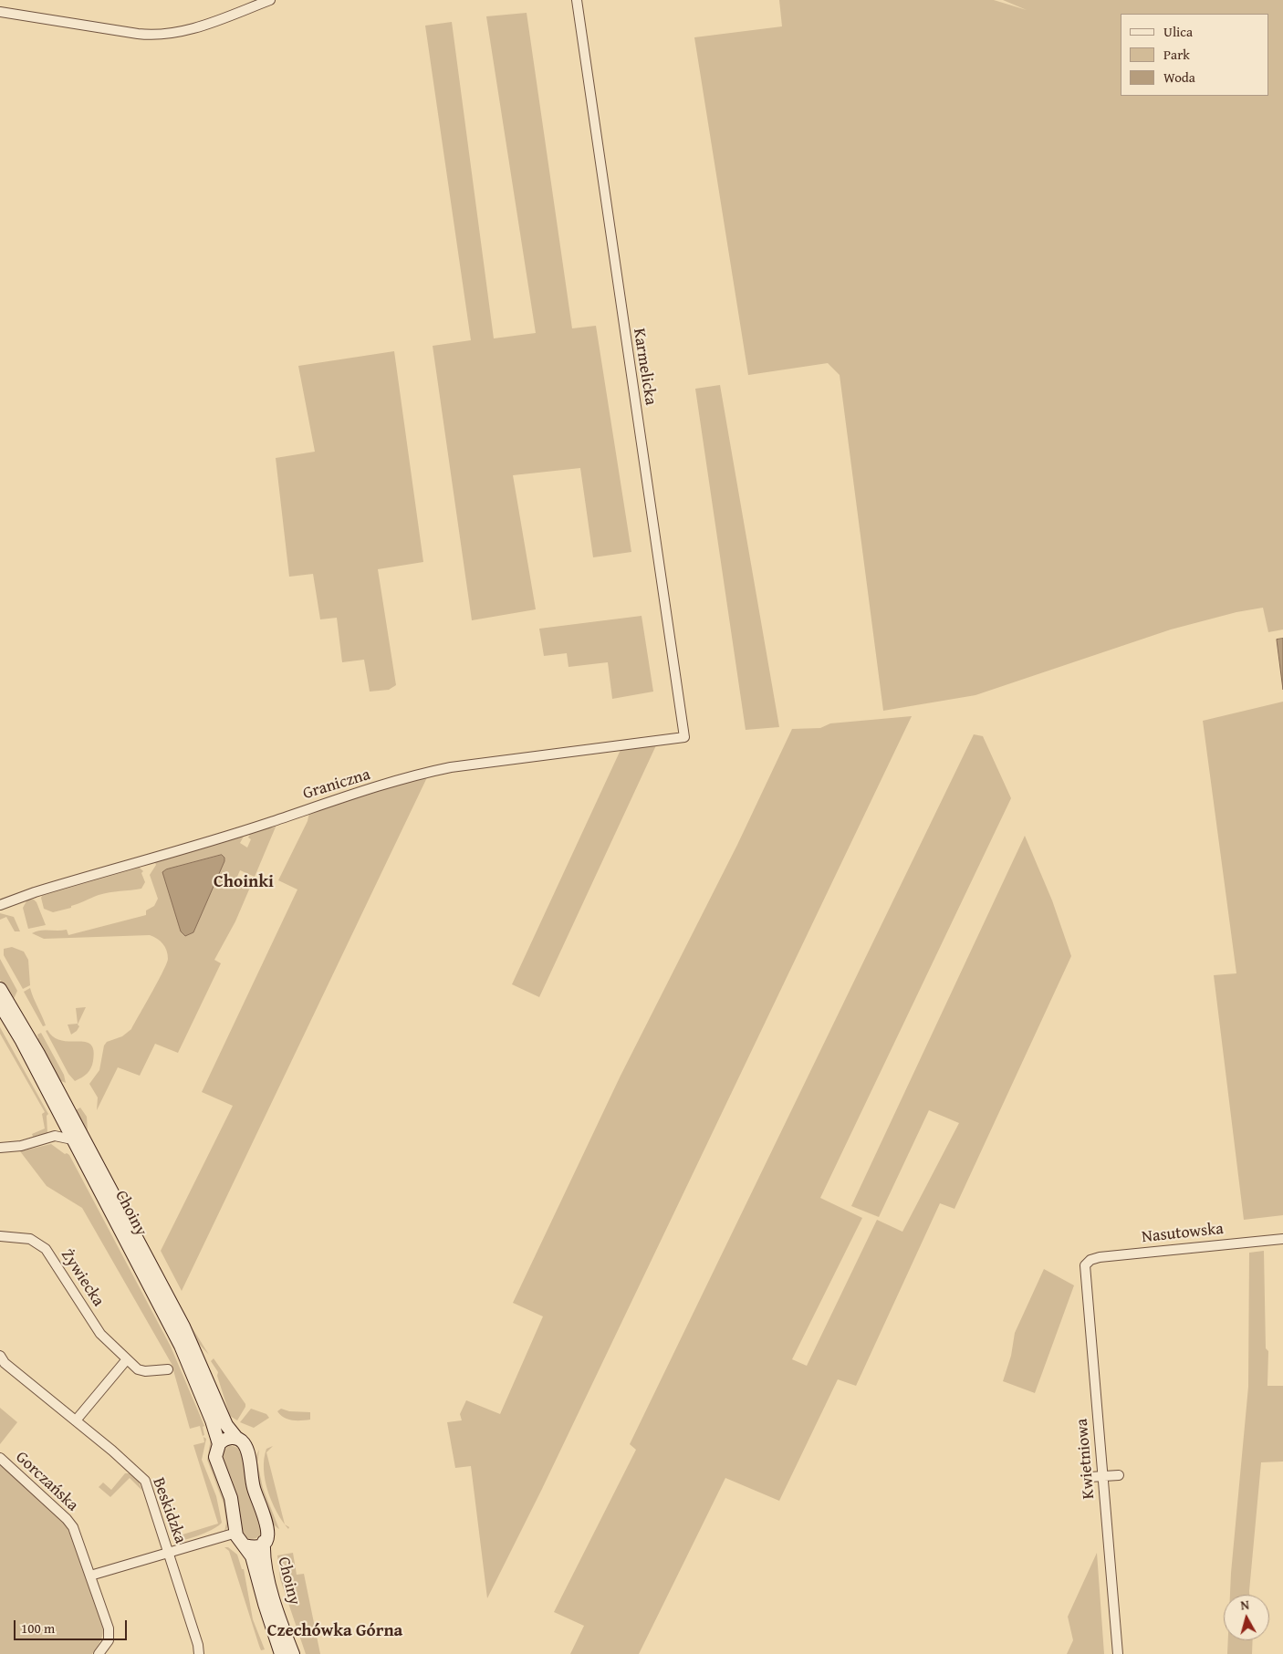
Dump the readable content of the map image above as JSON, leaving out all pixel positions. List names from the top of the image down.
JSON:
{
  "streets": {
    "street": [
      "Karmelicka",
      "Graniczna",
      "Choiny",
      "Nasutowska",
      "Żywiecka",
      "Kwietniowa",
      "Gorczańska",
      "Beskidzka"
    ]
  },
  "crossings": [
    ["Karmelicka", "Graniczna"],
    ["Nasutowska", "Kwietniowa"]
  ],
  "districts": ["Choinki", "Czechówka Górna"],
  "legend": ["Ulica", "Park", "Woda"],
  "scale_bar": "100 m",
  "north": "top"
}
